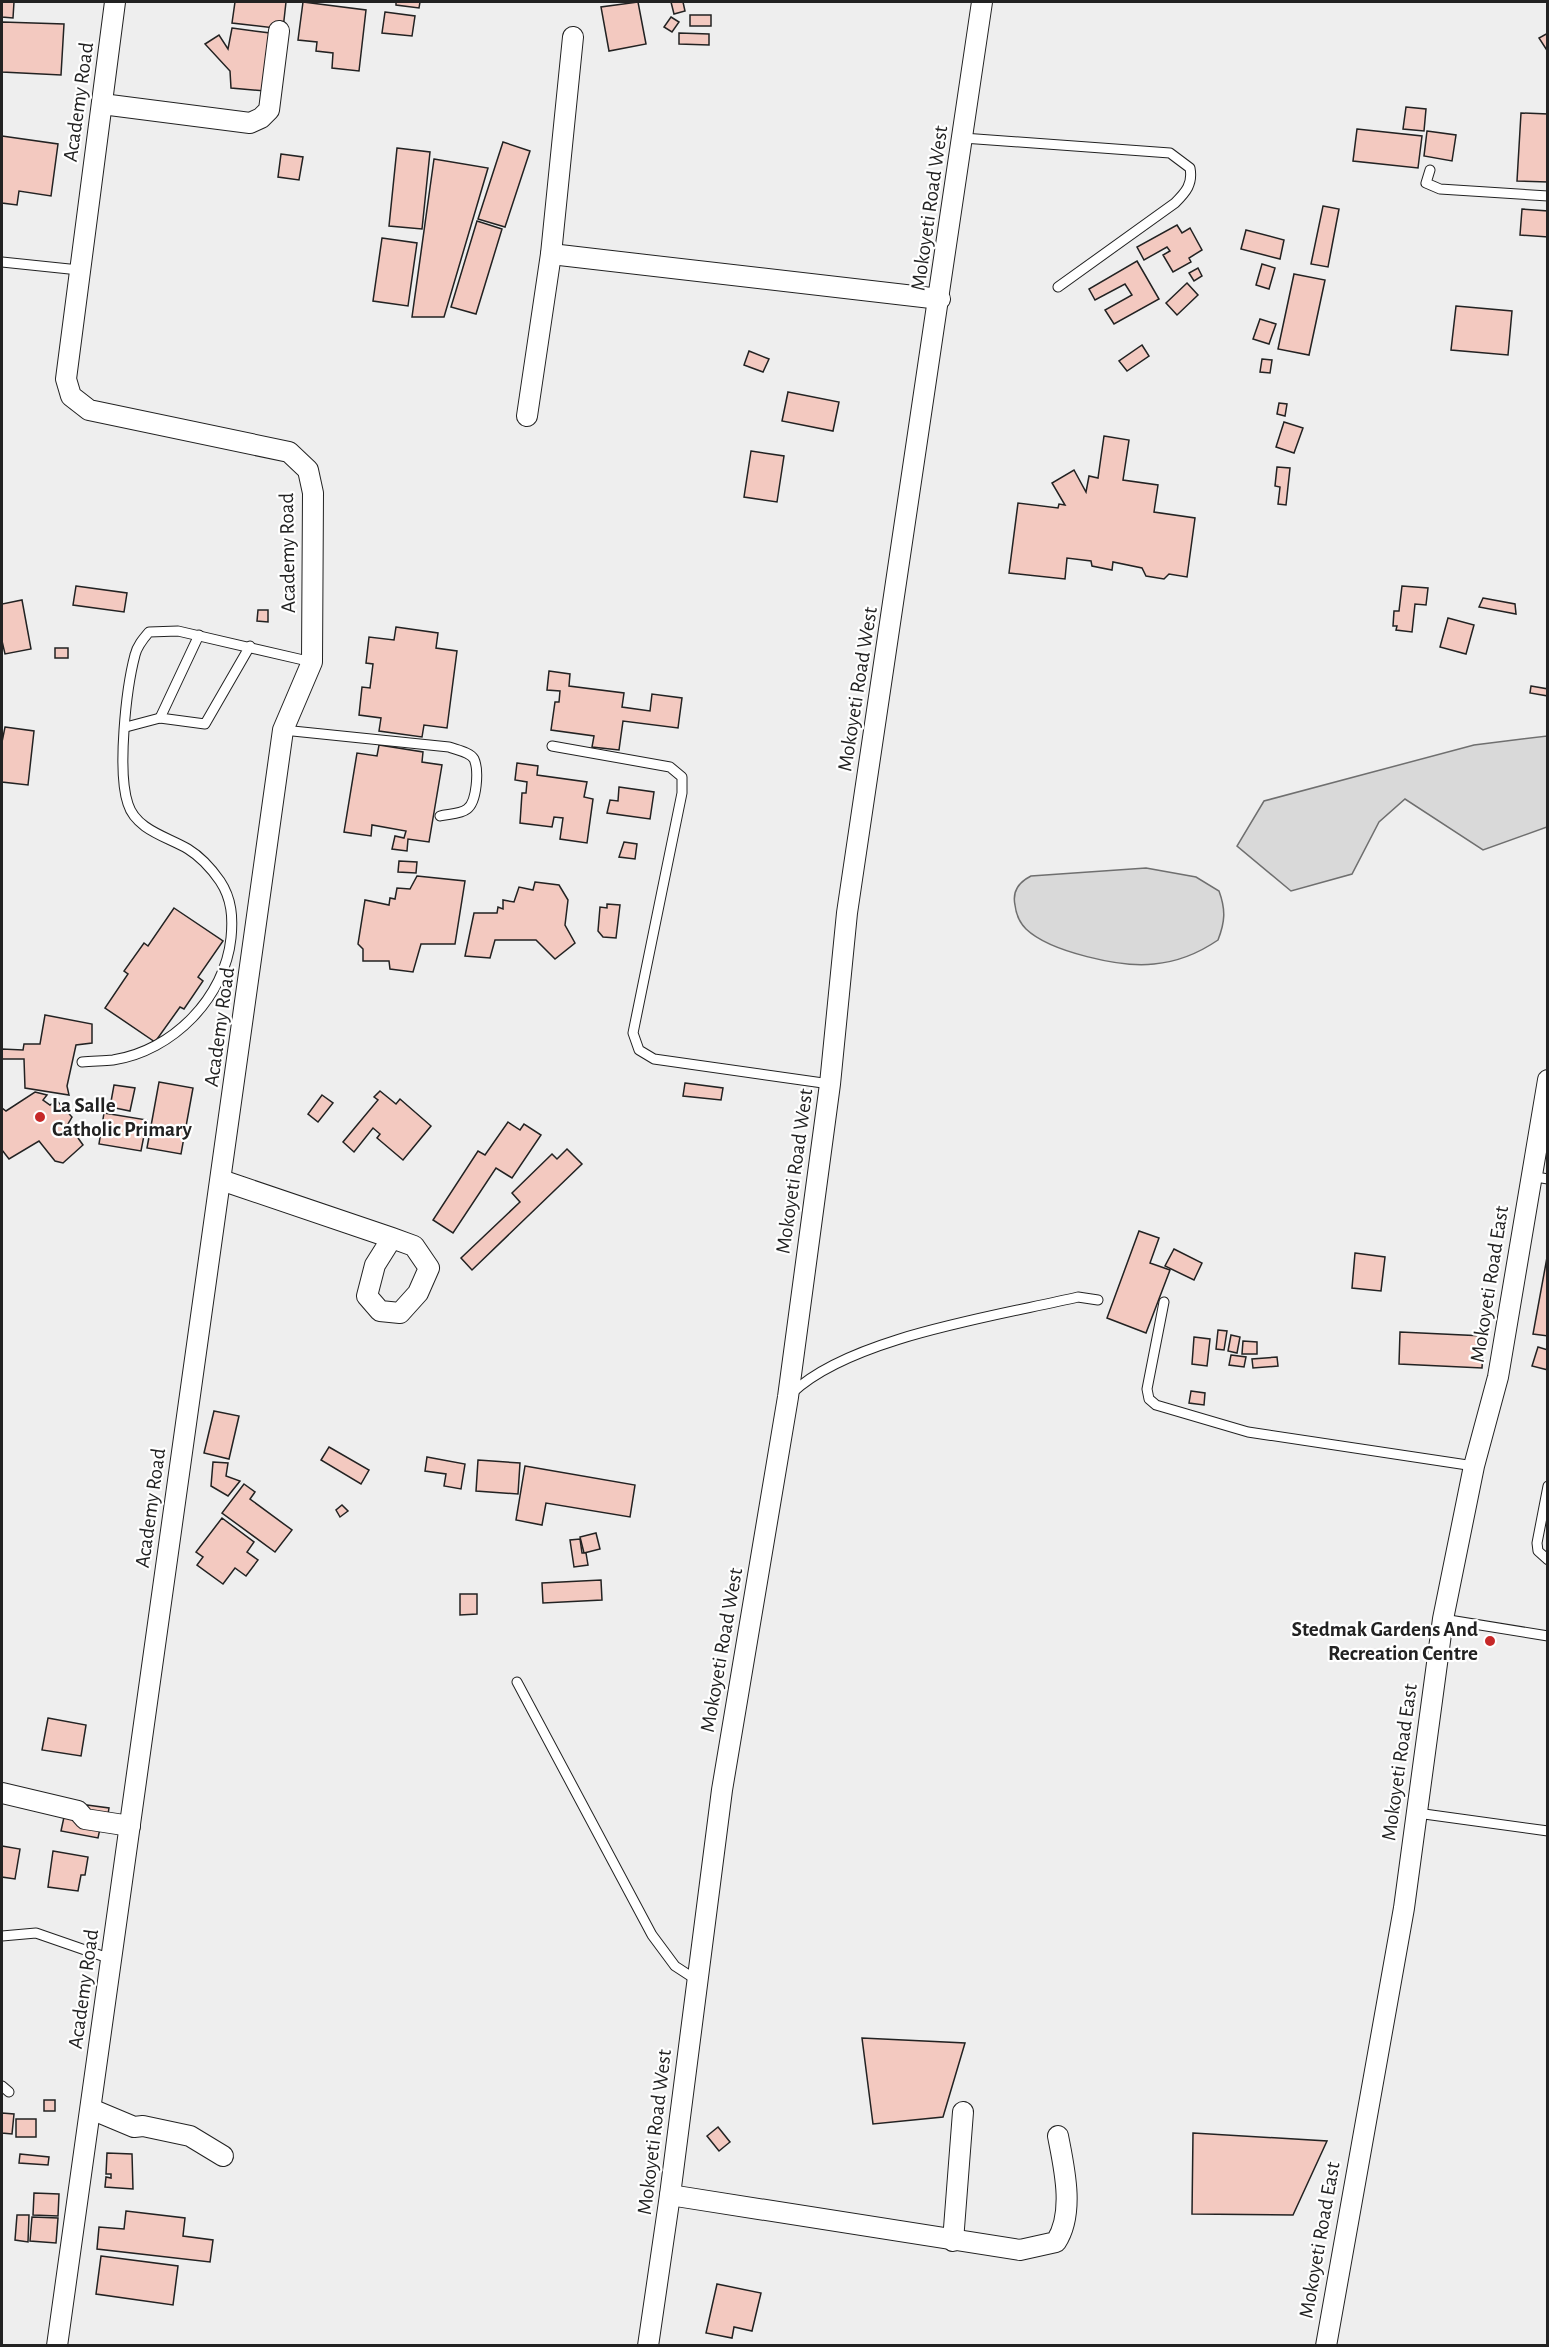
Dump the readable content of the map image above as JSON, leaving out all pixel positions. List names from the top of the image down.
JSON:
{
  "streets": {
    "street": ["Academy Road", "Mokoyeti Road West", "Mokoyeti Road East"]
  },
  "places": ["La Salle Catholic Primary", "Stedmak Gardens And Recreation Centre"]
}
